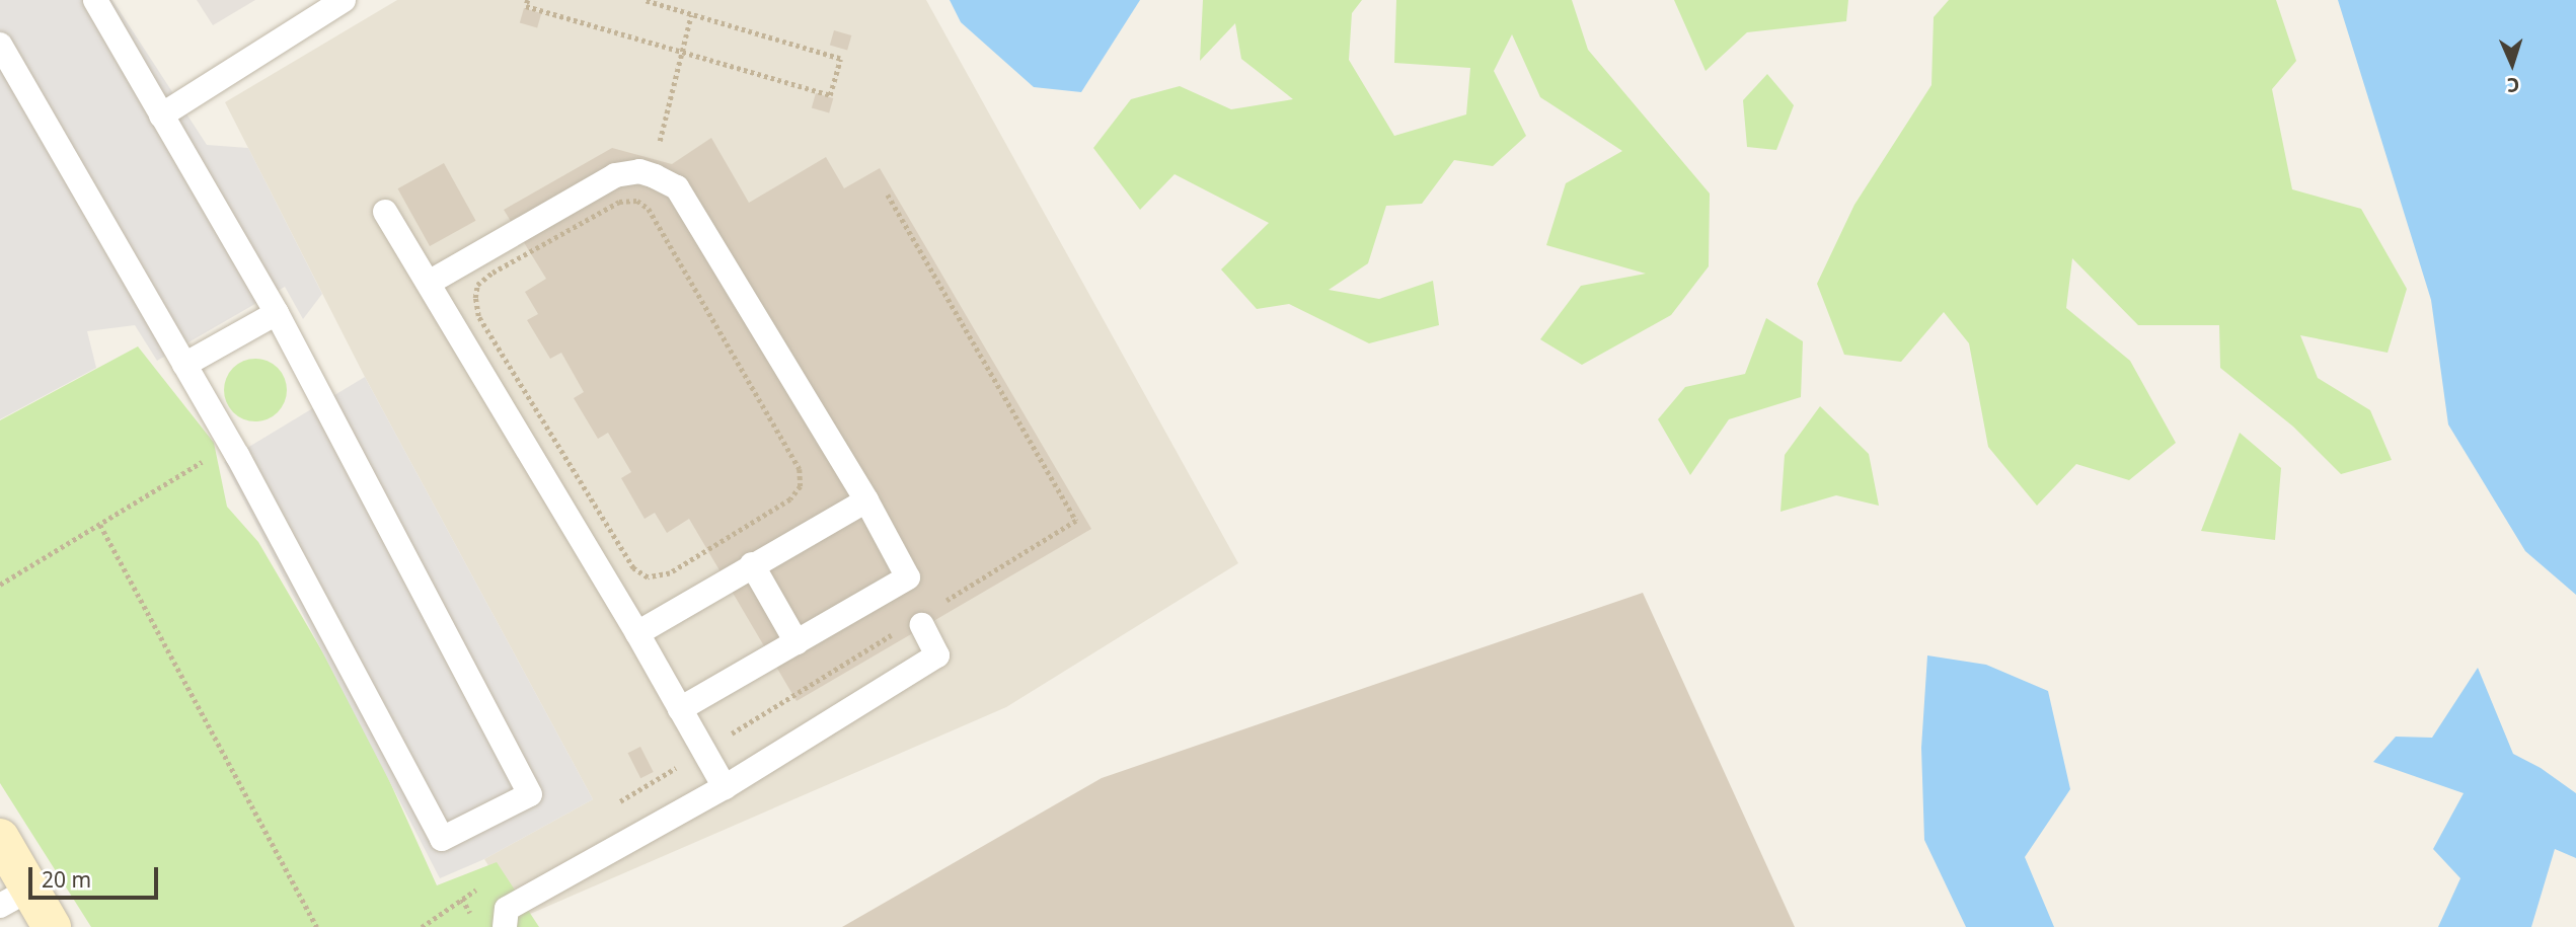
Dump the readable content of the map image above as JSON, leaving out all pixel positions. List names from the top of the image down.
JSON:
{
  "scale_bar": "20 m",
  "north": "bottom"
}
